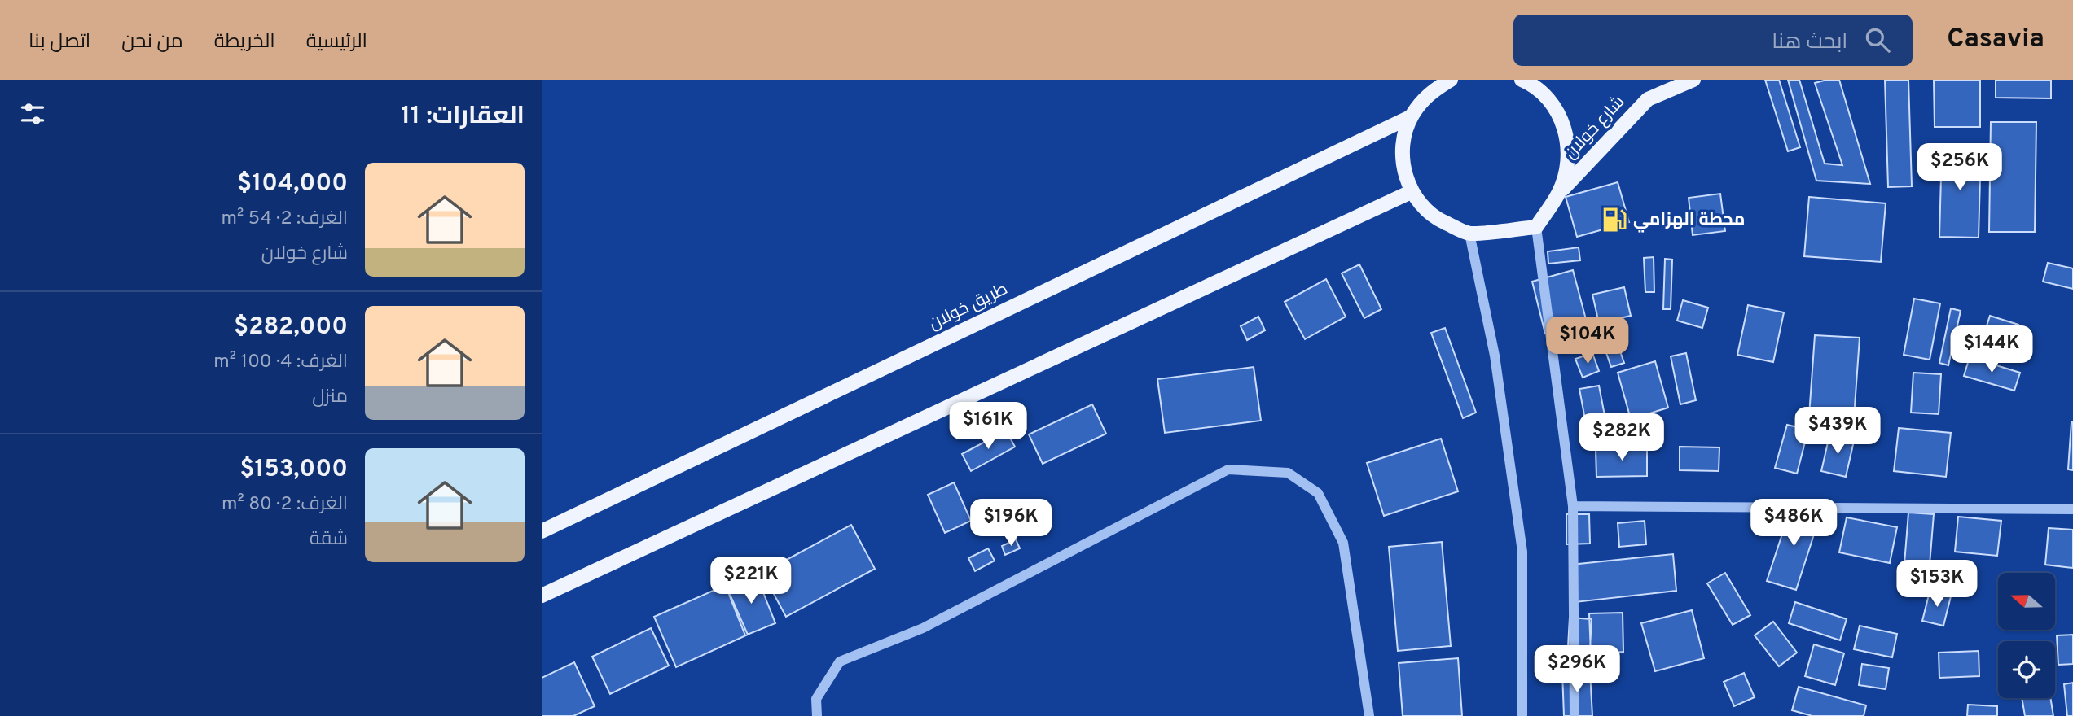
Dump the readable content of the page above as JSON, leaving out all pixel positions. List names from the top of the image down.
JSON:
{
  "streets": {
    "main road": ["شارع خولان", "طريق خولان"]
  },
  "places": {
    "fuel station": ["محطة الهزامي"]
  },
  "north": "left",
  "page": {
    "header": "Casavia",
    "search": "ابحث هنا",
    "nav": [
      "الرئيسية",
      "الخريطة",
      "من نحن",
      "اتصل بنا"
    ],
    "heading": "العقارات: 11",
    "price": [
      "$256K",
      "$104K",
      "$144K",
      "$161K",
      "$439K",
      "$282K",
      "$196K",
      "$486K",
      "$221K",
      "$153K",
      "$296K"
    ],
    "list": [
      {
        "name": "$104,000",
        "note": "الغرف: 2 · 54 m² · شارع خولان"
      },
      {
        "name": "$282,000",
        "note": "الغرف: 4 · 100 m² · منزل"
      },
      {
        "name": "$153,000",
        "note": "الغرف: 2 · 80 m² · شقة"
      }
    ]
  }
}
